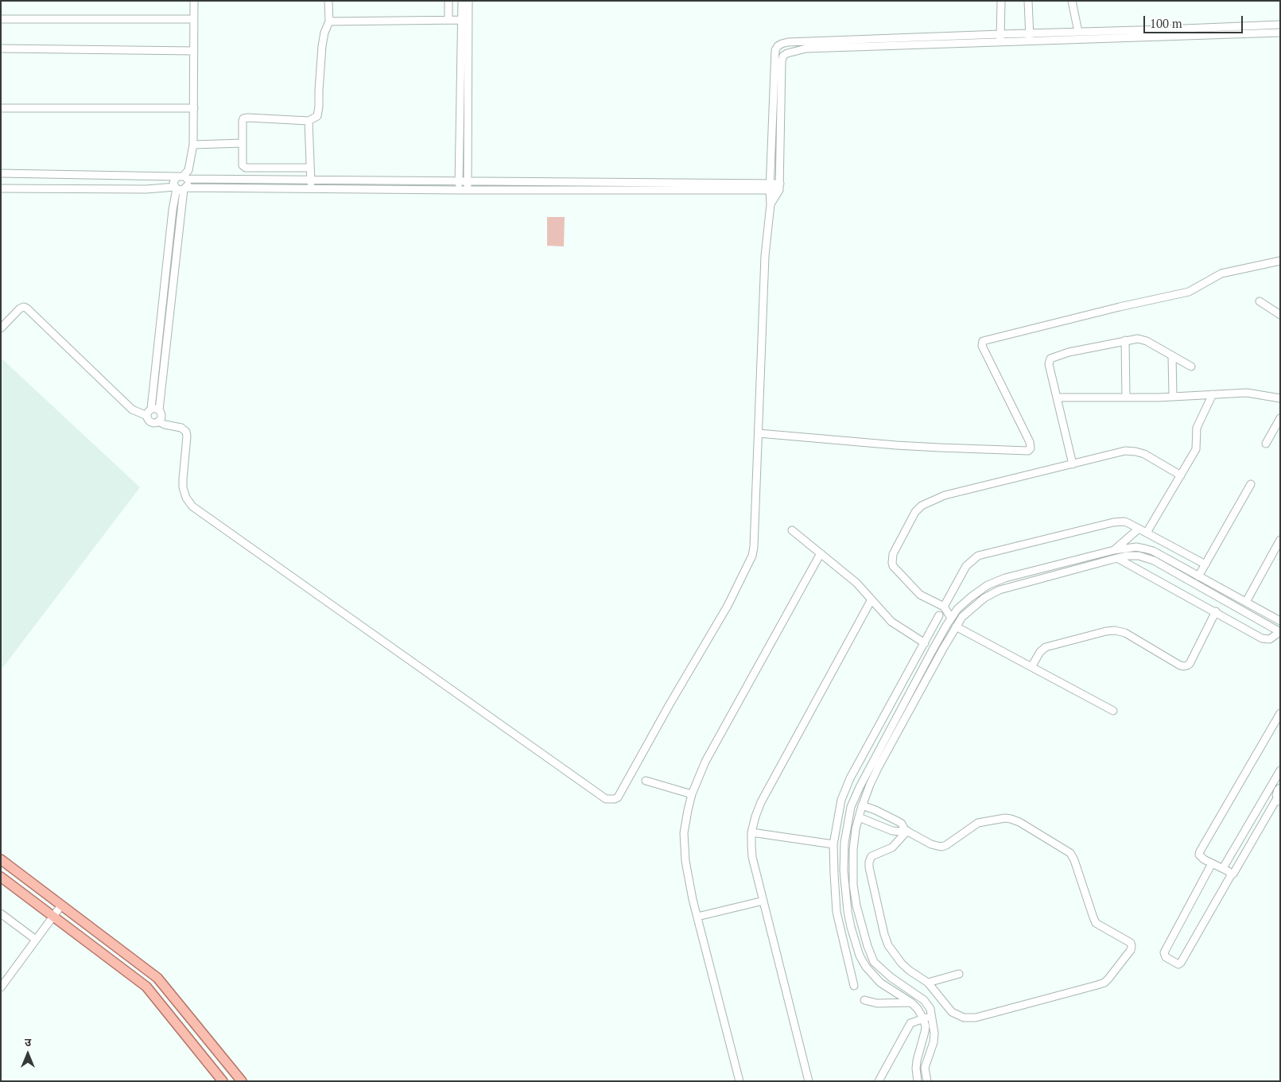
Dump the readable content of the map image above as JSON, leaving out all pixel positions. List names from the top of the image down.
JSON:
{
  "scale_bar": "100 m",
  "north": "top"
}
